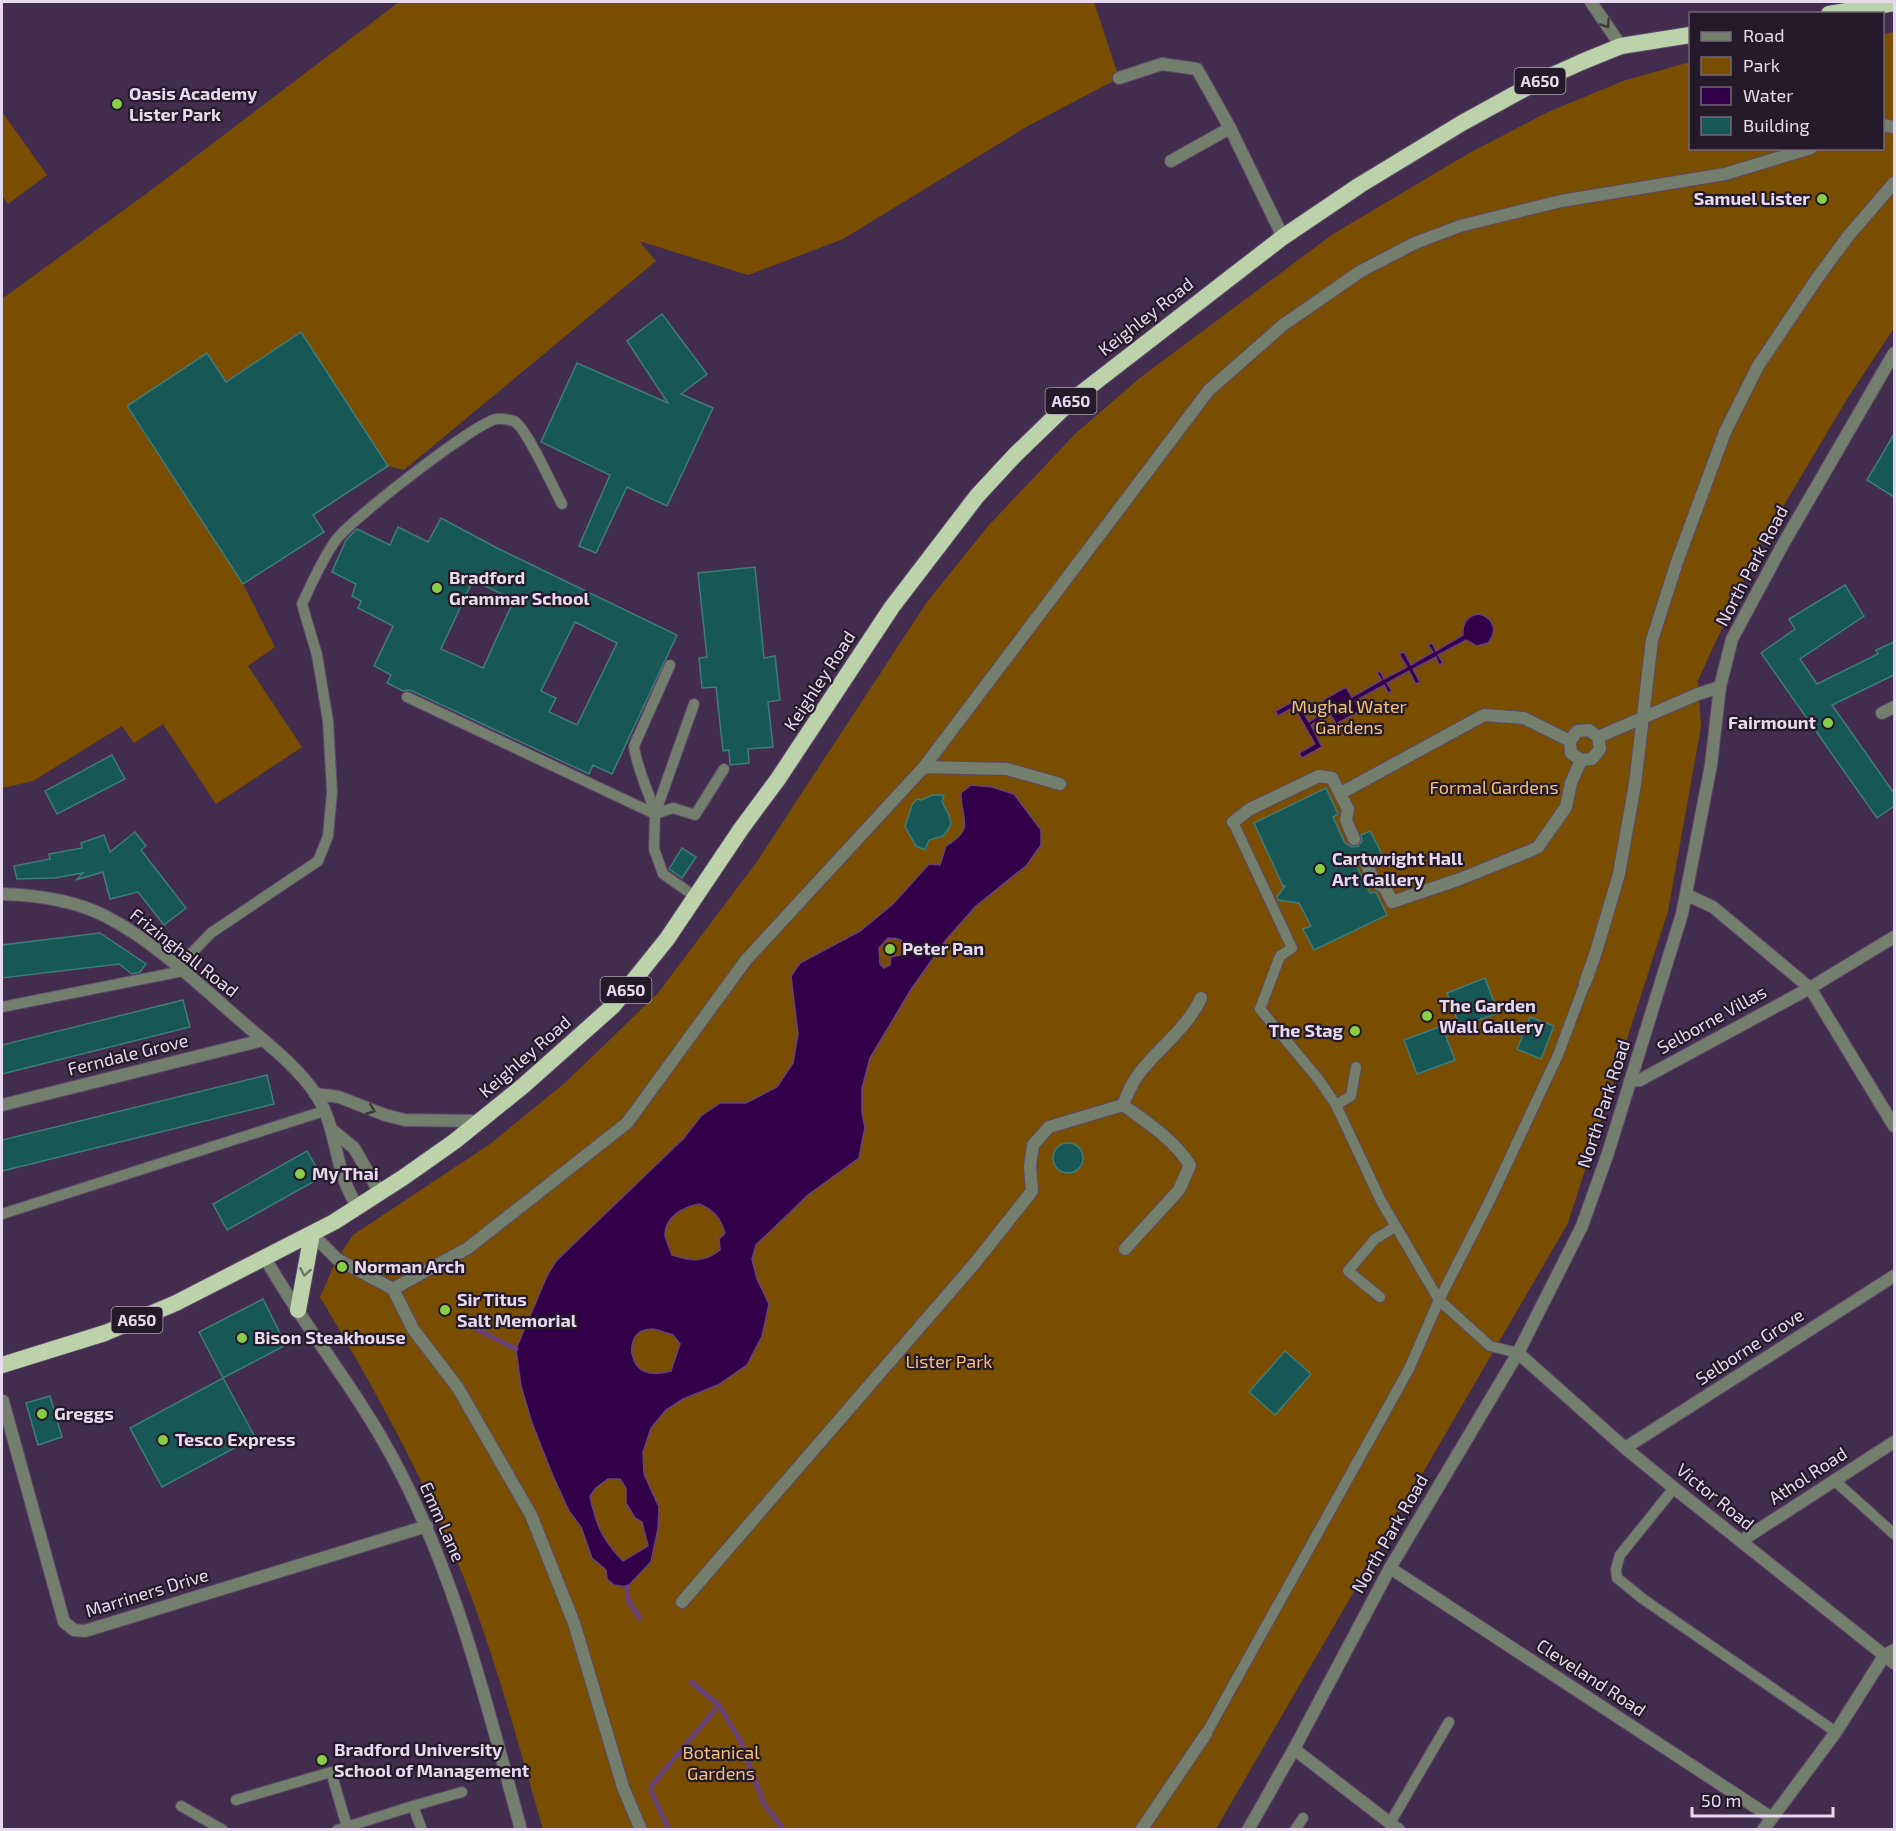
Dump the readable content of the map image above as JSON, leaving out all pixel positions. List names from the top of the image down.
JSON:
{
  "streets": {
    "highway": ["A650", "Keighley Road"],
    "street": [
      "North Park Road",
      "Frizinghall Road",
      "Selborne Villas",
      "Ferndale Grove",
      "Selborne Grove",
      "Athol Road",
      "Victor Road",
      "Emm Lane",
      "Marriners Drive",
      "Cleveland Road"
    ]
  },
  "crossings": [
    ["Keighley Road", "Frizinghall Road"],
    ["Keighley Road", "Emm Lane"],
    ["North Park Road", "Selborne Villas"],
    ["North Park Road", "Victor Road"],
    ["North Park Road", "Cleveland Road"],
    ["Frizinghall Road", "Ferndale Grove"],
    ["Selborne Grove", "Victor Road"],
    ["Athol Road", "Victor Road"],
    ["Emm Lane", "Marriners Drive"]
  ],
  "parks": [
    "Mughal Water Gardens",
    "Formal Gardens",
    "Lister Park",
    "Botanical Gardens"
  ],
  "places": [
    "Oasis Academy Lister Park",
    "Samuel Lister",
    "Bradford Grammar School",
    "Fairmount",
    "Cartwright Hall Art Gallery",
    "Peter Pan",
    "The Garden Wall Gallery",
    "The Stag",
    "My Thai",
    "Norman Arch",
    "Sir Titus Salt Memorial",
    "Bison Steakhouse",
    "Greggs",
    "Tesco Express",
    "Bradford University School of Management"
  ],
  "legend": [
    "Road",
    "Park",
    "Water",
    "Building"
  ],
  "scale_bar": "50 m"
}
